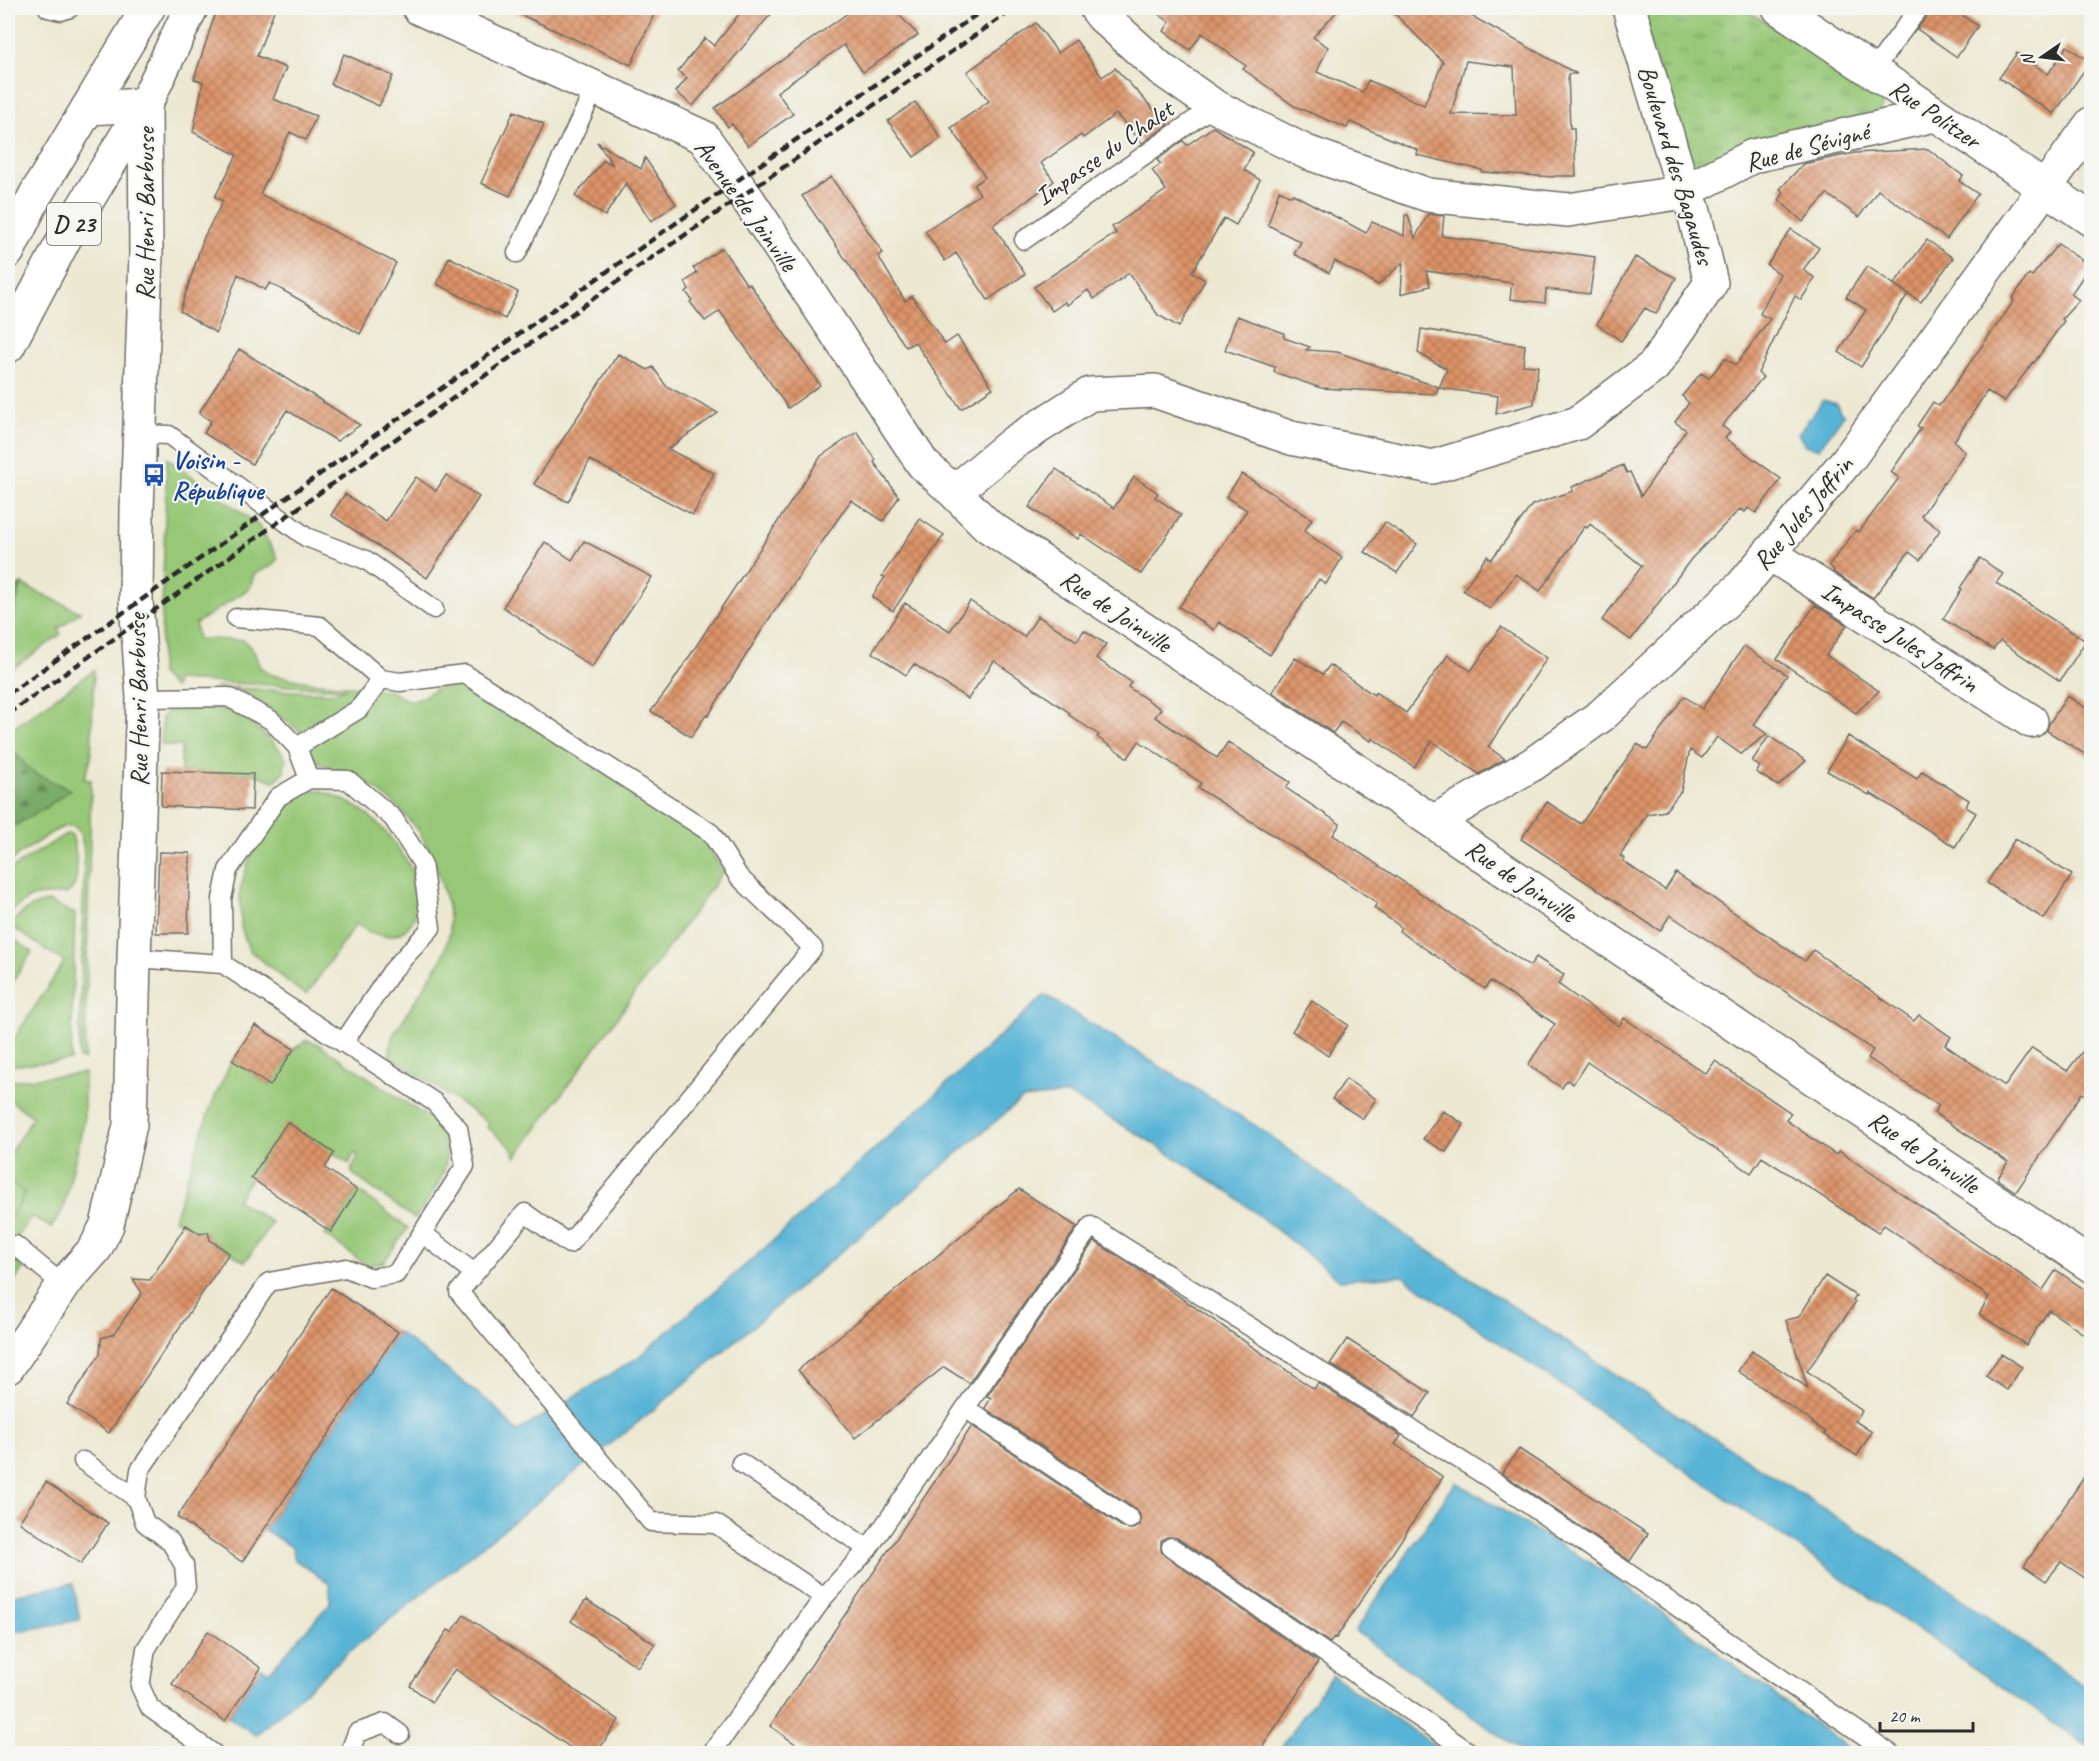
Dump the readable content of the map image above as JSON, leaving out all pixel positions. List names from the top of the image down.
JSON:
{
  "streets": {
    "street": [
      "Rue Politzer",
      "Rue de Sévigné",
      "Boulevard des Bagaudes",
      "Avenue de Joinville",
      "Rue Henri Barbusse",
      "D 23",
      "Rue Jules Joffrin",
      "Rue de Joinville",
      "Impasse Jules Joffrin"
    ],
    "lane": ["Impasse du Chalet"]
  },
  "crossings": [
    ["Rue Politzer", "Rue de Sévigné"],
    ["Rue Politzer", "Rue Jules Joffrin"],
    ["Rue de Sévigné", "Impasse du Chalet"],
    ["Rue de Sévigné", "Boulevard des Bagaudes"],
    ["Boulevard des Bagaudes", "Avenue de Joinville"],
    ["Boulevard des Bagaudes", "Rue de Joinville"],
    ["Avenue de Joinville", "Rue de Joinville"],
    ["Rue Henri Barbusse", "D 23"],
    ["Rue Jules Joffrin", "Rue de Joinville"],
    ["Rue Jules Joffrin", "Impasse Jules Joffrin"]
  ],
  "places": {
    "bus stop": ["Voisin - République"]
  },
  "scale_bar": "20 m",
  "north": "left"
}
